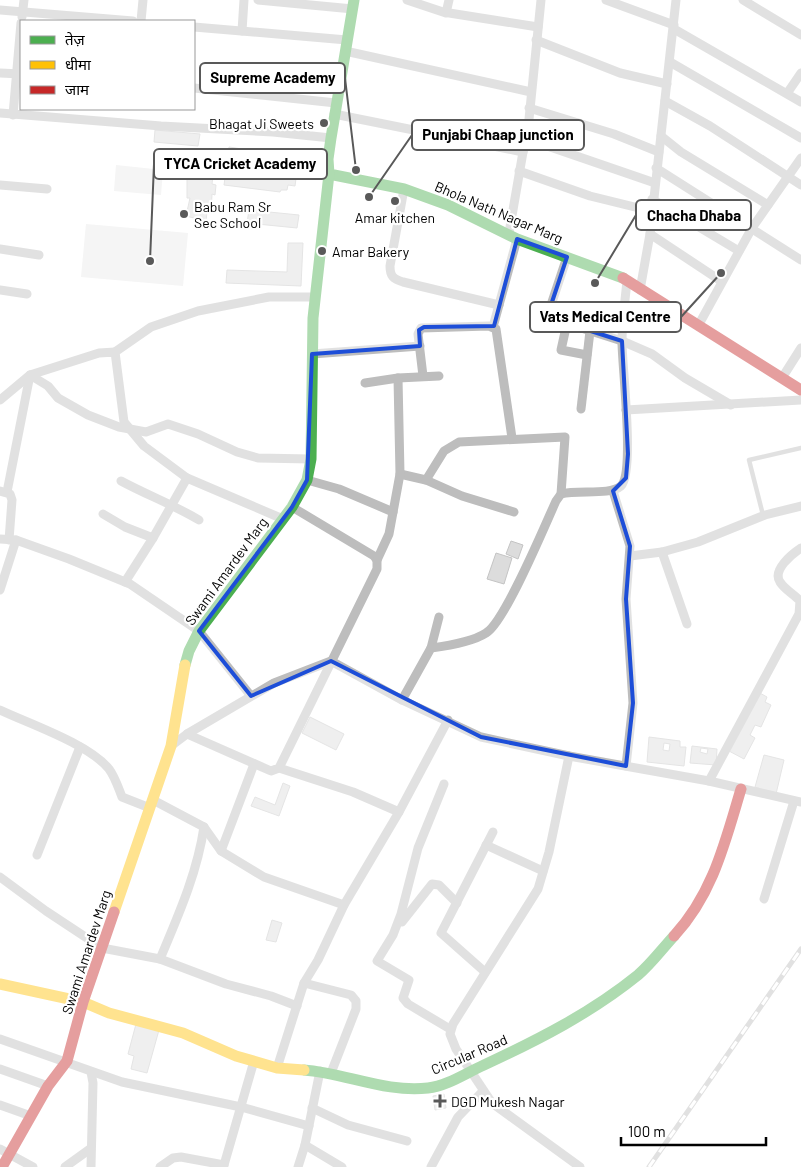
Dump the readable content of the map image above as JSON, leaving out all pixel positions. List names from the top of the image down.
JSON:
{
  "streets": {
    "street": ["Bhola Nath Nagar Marg", "Swami Amardev Marg", "Circular Road"]
  },
  "crossings": [
    ["Bhola Nath Nagar Marg", "Swami Amardev Marg"],
    ["Swami Amardev Marg", "Circular Road"]
  ],
  "places": {
    "other": [
      "Bhagat Ji Sweets",
      "Supreme Academy",
      "Punjabi Chaap junction",
      "Amar kitchen",
      "Babu Ram Sr Sec School",
      "Amar Bakery",
      "TYCA Cricket Academy",
      "Vats Medical Centre",
      "Chacha Dhaba"
    ],
    "health": ["DGD Mukesh Nagar"]
  },
  "legend": ["तेज़", "धीमा", "जाम"],
  "scale_bar": "100 m"
}
